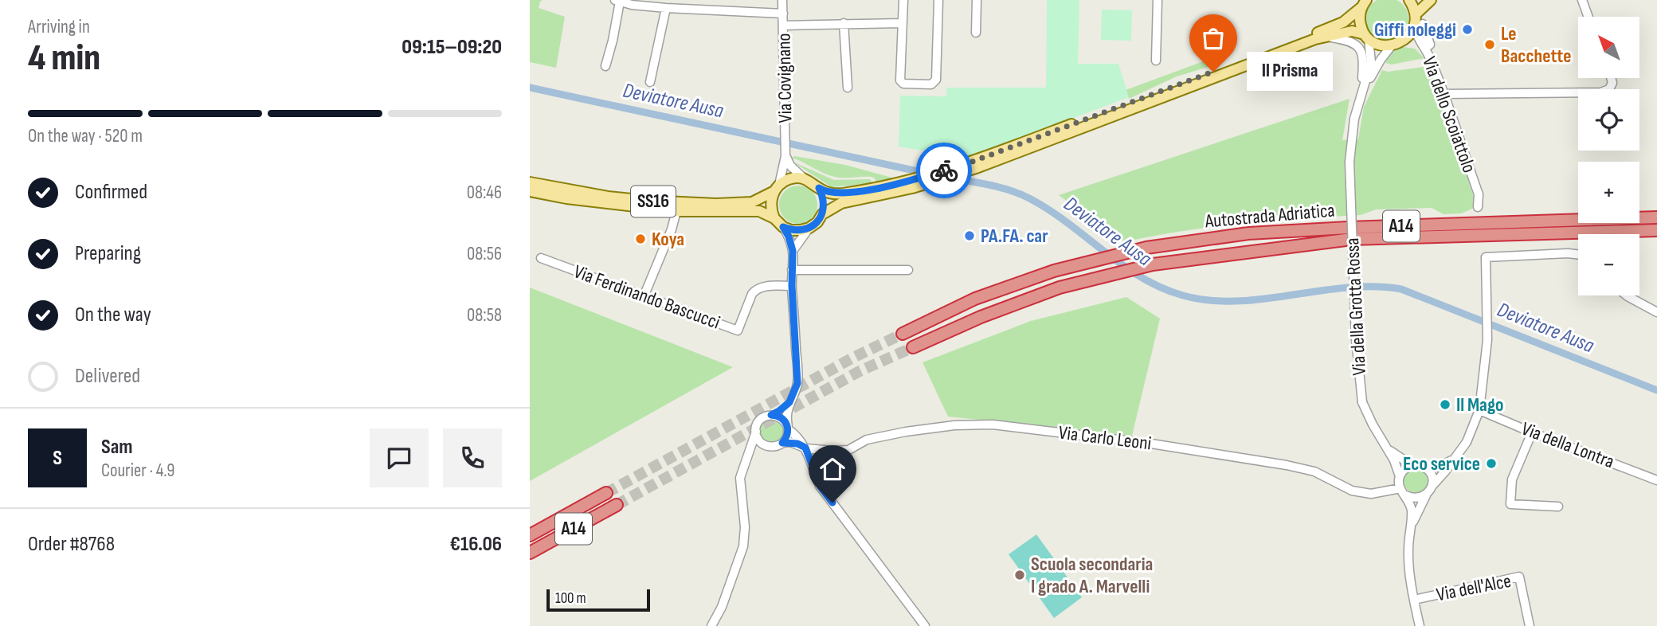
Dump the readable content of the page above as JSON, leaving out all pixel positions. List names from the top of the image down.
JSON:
{
  "streets": {
    "highway": ["Autostrada Adriatica", "A14"],
    "main road": ["SS16"],
    "street": [
      "Via Covignano",
      "Via dello Scoiattolo",
      "Via Ferdinando Bascucci",
      "Via della Grotta Rossa",
      "Via Carlo Leoni",
      "Via della Lontra",
      "Via dell'Alce"
    ]
  },
  "crossings": [
    ["Via Covignano", "SS16"],
    ["Via della Grotta Rossa", "Via Carlo Leoni"]
  ],
  "water": ["Deviatore Ausa"],
  "places": [
    "Giffi noleggi",
    "Le Bacchette",
    "Il Prisma",
    "PA.FA. car",
    "Koya",
    "Il Mago",
    "Eco service",
    "Scuola secondaria I grado A. Marvelli"
  ],
  "scale_bar": "100 m",
  "north": "top left",
  "page": {
    "heading": ["4 min", "Arriving in", "09:15–09:20"],
    "panel": [
      "Sam",
      "Courier · 4.9",
      "Order #8768",
      "€16.06"
    ],
    "map_buttons": ["+", "−"],
    "bubble": "Il Prisma",
    "bar": "On the way · 520 m",
    "list": [
      ["Confirmed", "08:46"],
      ["Preparing", "08:56"],
      ["On the way", "08:58"],
      "Delivered"
    ],
    "round": "S",
    "scale": "100 m"
  }
}
